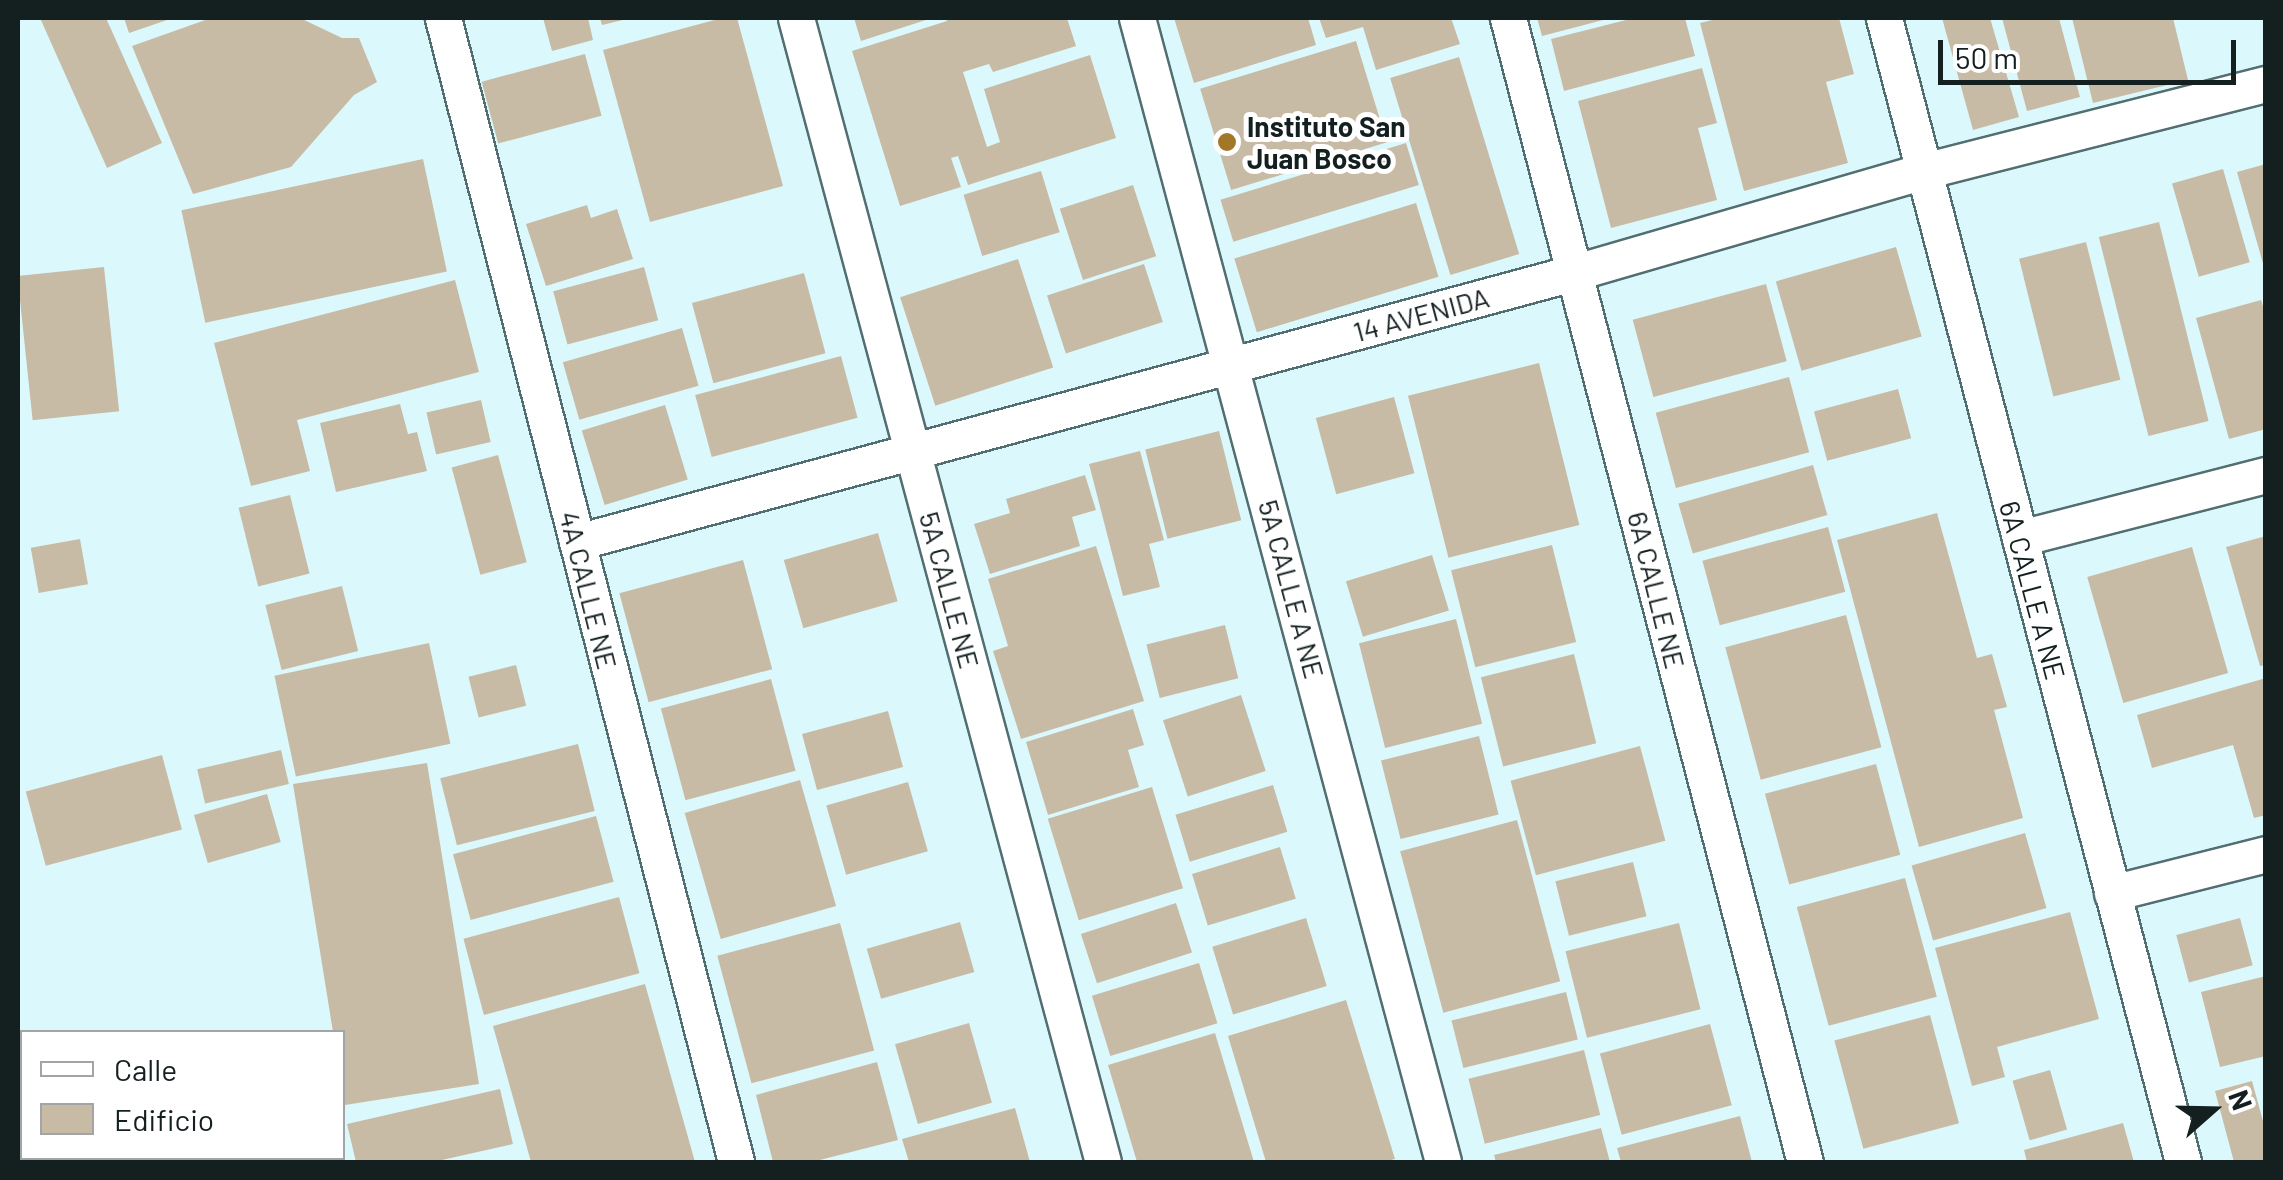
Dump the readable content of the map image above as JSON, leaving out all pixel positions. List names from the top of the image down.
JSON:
{
  "streets": {
    "street": [
      "14 AVENIDA",
      "5A CALLE A NE",
      "4A CALLE NE",
      "5A CALLE NE",
      "6A CALLE NE",
      "6A CALLE A NE"
    ]
  },
  "crossings": [
    ["14 AVENIDA", "5A CALLE A NE"],
    ["14 AVENIDA", "4A CALLE NE"],
    ["14 AVENIDA", "5A CALLE NE"],
    ["14 AVENIDA", "6A CALLE NE"],
    ["14 AVENIDA", "6A CALLE A NE"]
  ],
  "places": ["Instituto San Juan Bosco"],
  "legend": ["Calle", "Edificio"],
  "scale_bar": "50 m",
  "north": "right"
}
